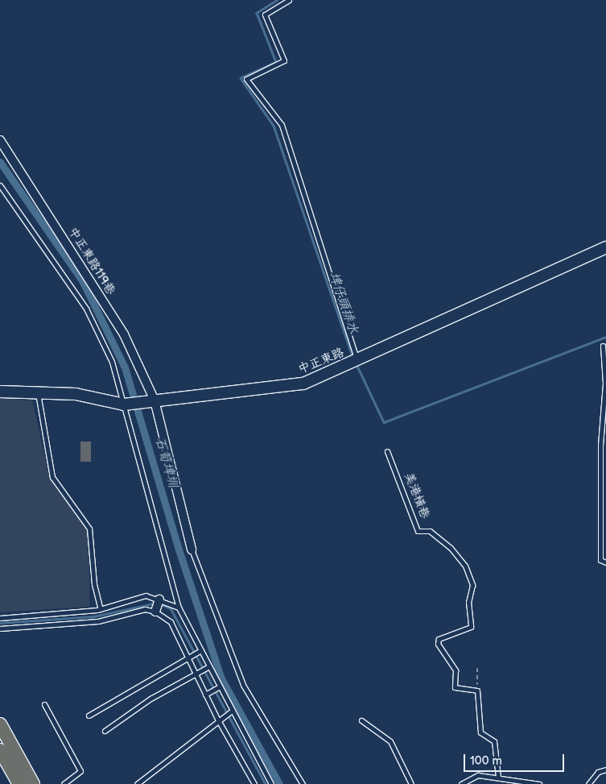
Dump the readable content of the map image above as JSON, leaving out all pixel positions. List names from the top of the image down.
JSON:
{
  "streets": {
    "main road": ["中正東路"],
    "street": ["中正東路119巷"],
    "lane": ["美港橫巷"]
  },
  "crossings": [
    ["中正東路119巷", "中正東路"]
  ],
  "water": ["埤仔頭排水", "石筍埤圳"],
  "scale_bar": "100 m"
}
